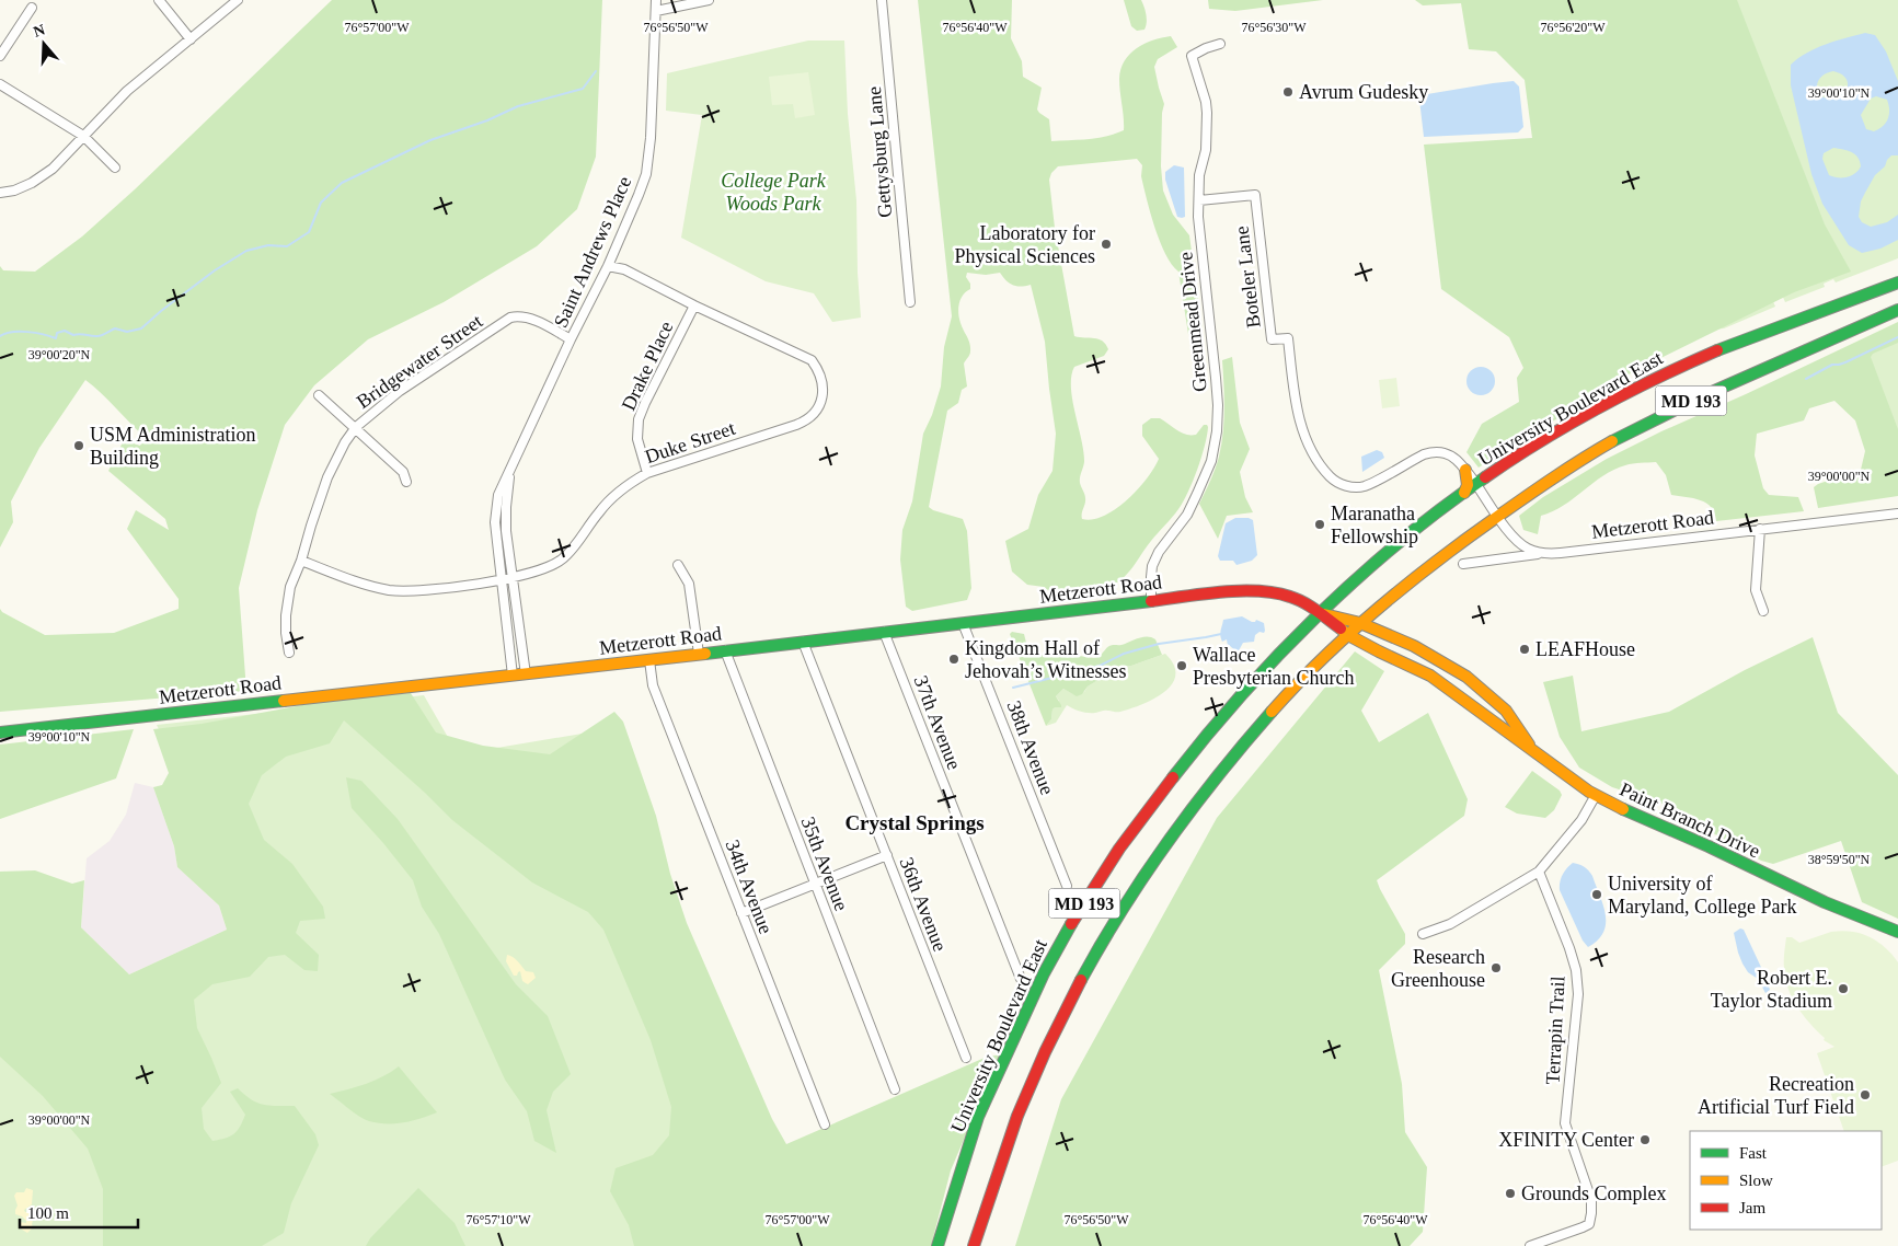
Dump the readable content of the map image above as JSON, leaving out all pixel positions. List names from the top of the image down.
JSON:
{
  "streets": {
    "main road": [
      "MD 193",
      "University Boulevard East",
      "Metzerott Road",
      "Paint Branch Drive"
    ],
    "street": [
      "Gettysburg Lane",
      "Saint Andrews Place",
      "Boteler Lane",
      "Greenmead Drive",
      "Bridgewater Street",
      "Drake Place",
      "Duke Street",
      "37th Avenue",
      "38th Avenue",
      "35th Avenue",
      "34th Avenue",
      "36th Avenue",
      "Terrapin Trail"
    ]
  },
  "crossings": [
    ["Saint Andrews Place", "Bridgewater Street"],
    ["Saint Andrews Place", "Duke Street"],
    ["Saint Andrews Place", "Metzerott Road"],
    ["Boteler Lane", "Greenmead Drive"],
    ["Boteler Lane", "University Boulevard East"],
    ["Boteler Lane", "Metzerott Road"],
    ["Greenmead Drive", "Metzerott Road"],
    ["Bridgewater Street", "Duke Street"],
    ["Drake Place", "Duke Street"],
    ["MD 193", "Metzerott Road"],
    ["MD 193", "Paint Branch Drive"],
    ["University Boulevard East", "Metzerott Road"],
    ["University Boulevard East", "Paint Branch Drive"],
    ["Metzerott Road", "37th Avenue"],
    ["Metzerott Road", "38th Avenue"],
    ["Metzerott Road", "Paint Branch Drive"],
    ["Metzerott Road", "35th Avenue"],
    ["Metzerott Road", "34th Avenue"],
    ["Metzerott Road", "36th Avenue"]
  ],
  "districts": ["Crystal Springs"],
  "parks": ["College Park Woods Park"],
  "places": [
    "Avrum Gudesky",
    "Laboratory for Physical Sciences",
    "USM Administration Building",
    "Maranatha Fellowship",
    "LEAFHouse",
    "Kingdom Hall of Jehovah’s Witnesses",
    "Wallace Presbyterian Church",
    "University of Maryland, College Park",
    "Research Greenhouse",
    "Robert E. Taylor Stadium",
    "Recreation Artificial Turf Field",
    "XFINITY Center",
    "Grounds Complex"
  ],
  "legend": ["Fast", "Slow", "Jam"],
  "scale_bar": "100 m",
  "north": "top",
  "coordinates": [
    "76°57'00\"W",
    "76°56'50\"W",
    "76°56'40\"W",
    "76°56'30\"W",
    "76°56'20\"W",
    "39°00'10\"N",
    "39°00'20\"N",
    "39°00'00\"N",
    "38°59'50\"N",
    "76°57'10\"W"
  ]
}
